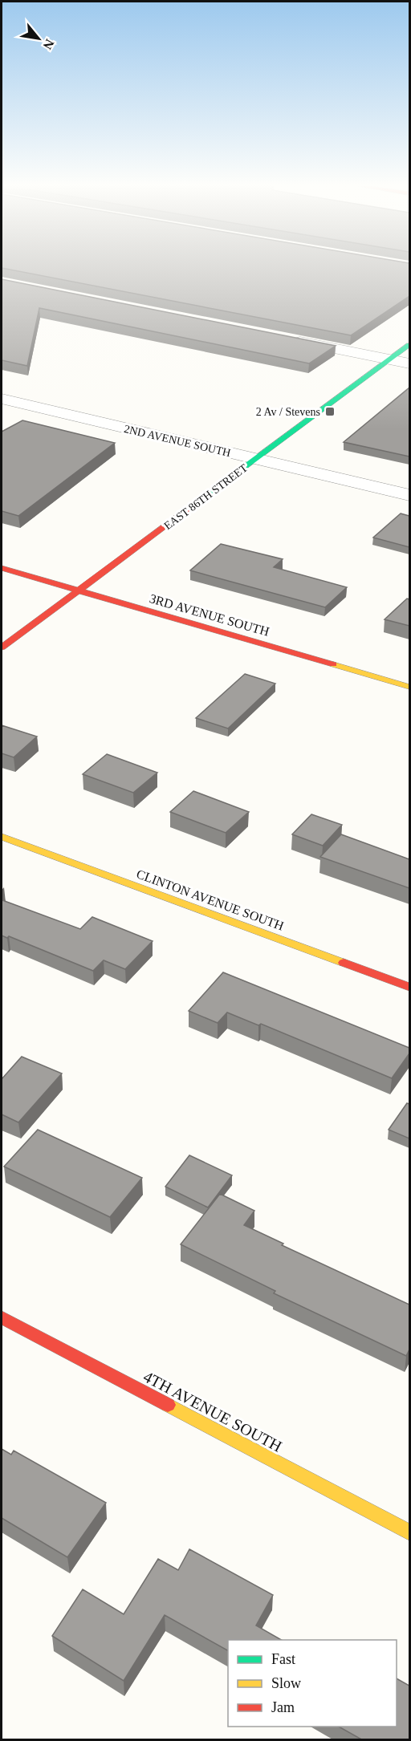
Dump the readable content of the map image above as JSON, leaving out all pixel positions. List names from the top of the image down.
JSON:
{
  "streets": {
    "street": [
      "2ND AVENUE SOUTH",
      "EAST 86TH STREET",
      "3RD AVENUE SOUTH",
      "CLINTON AVENUE SOUTH",
      "4TH AVENUE SOUTH"
    ]
  },
  "crossings": [
    ["2ND AVENUE SOUTH", "EAST 86TH STREET"],
    ["EAST 86TH STREET", "3RD AVENUE SOUTH"]
  ],
  "places": {
    "transit": ["2 Av / Stevens"]
  },
  "legend": ["Fast", "Slow", "Jam"],
  "north": "bottom right"
}
